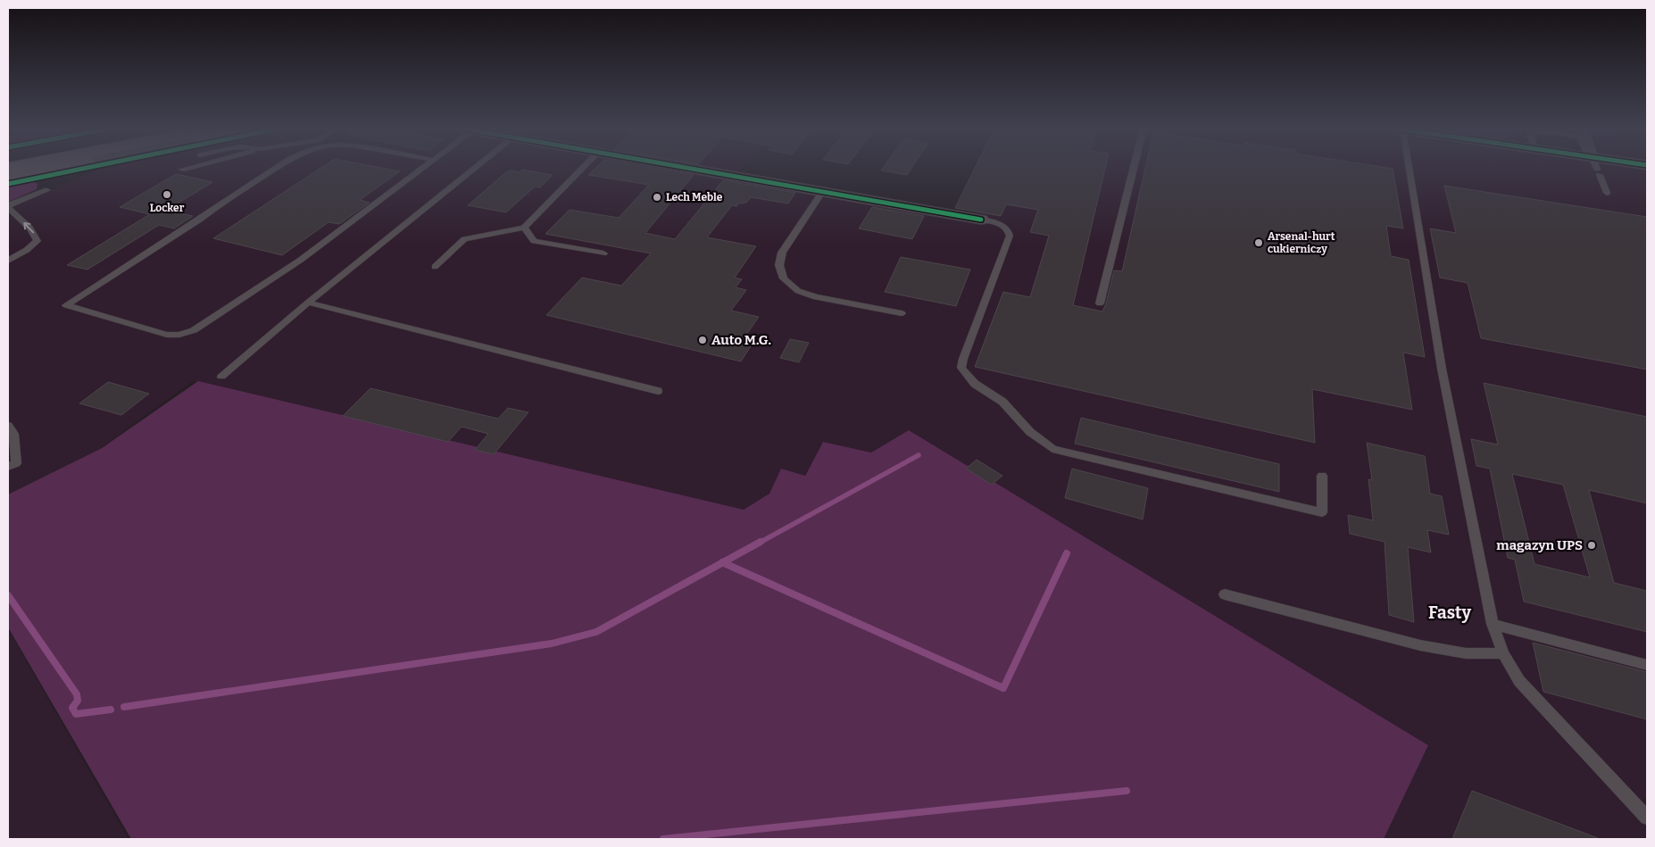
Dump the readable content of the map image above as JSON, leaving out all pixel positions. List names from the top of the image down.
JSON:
{
  "districts": ["Fasty"],
  "places": [
    "Locker",
    "Lech Meble",
    "Arsenal-hurt cukierniczy",
    "Auto M.G.",
    "magazyn UPS"
  ]
}
